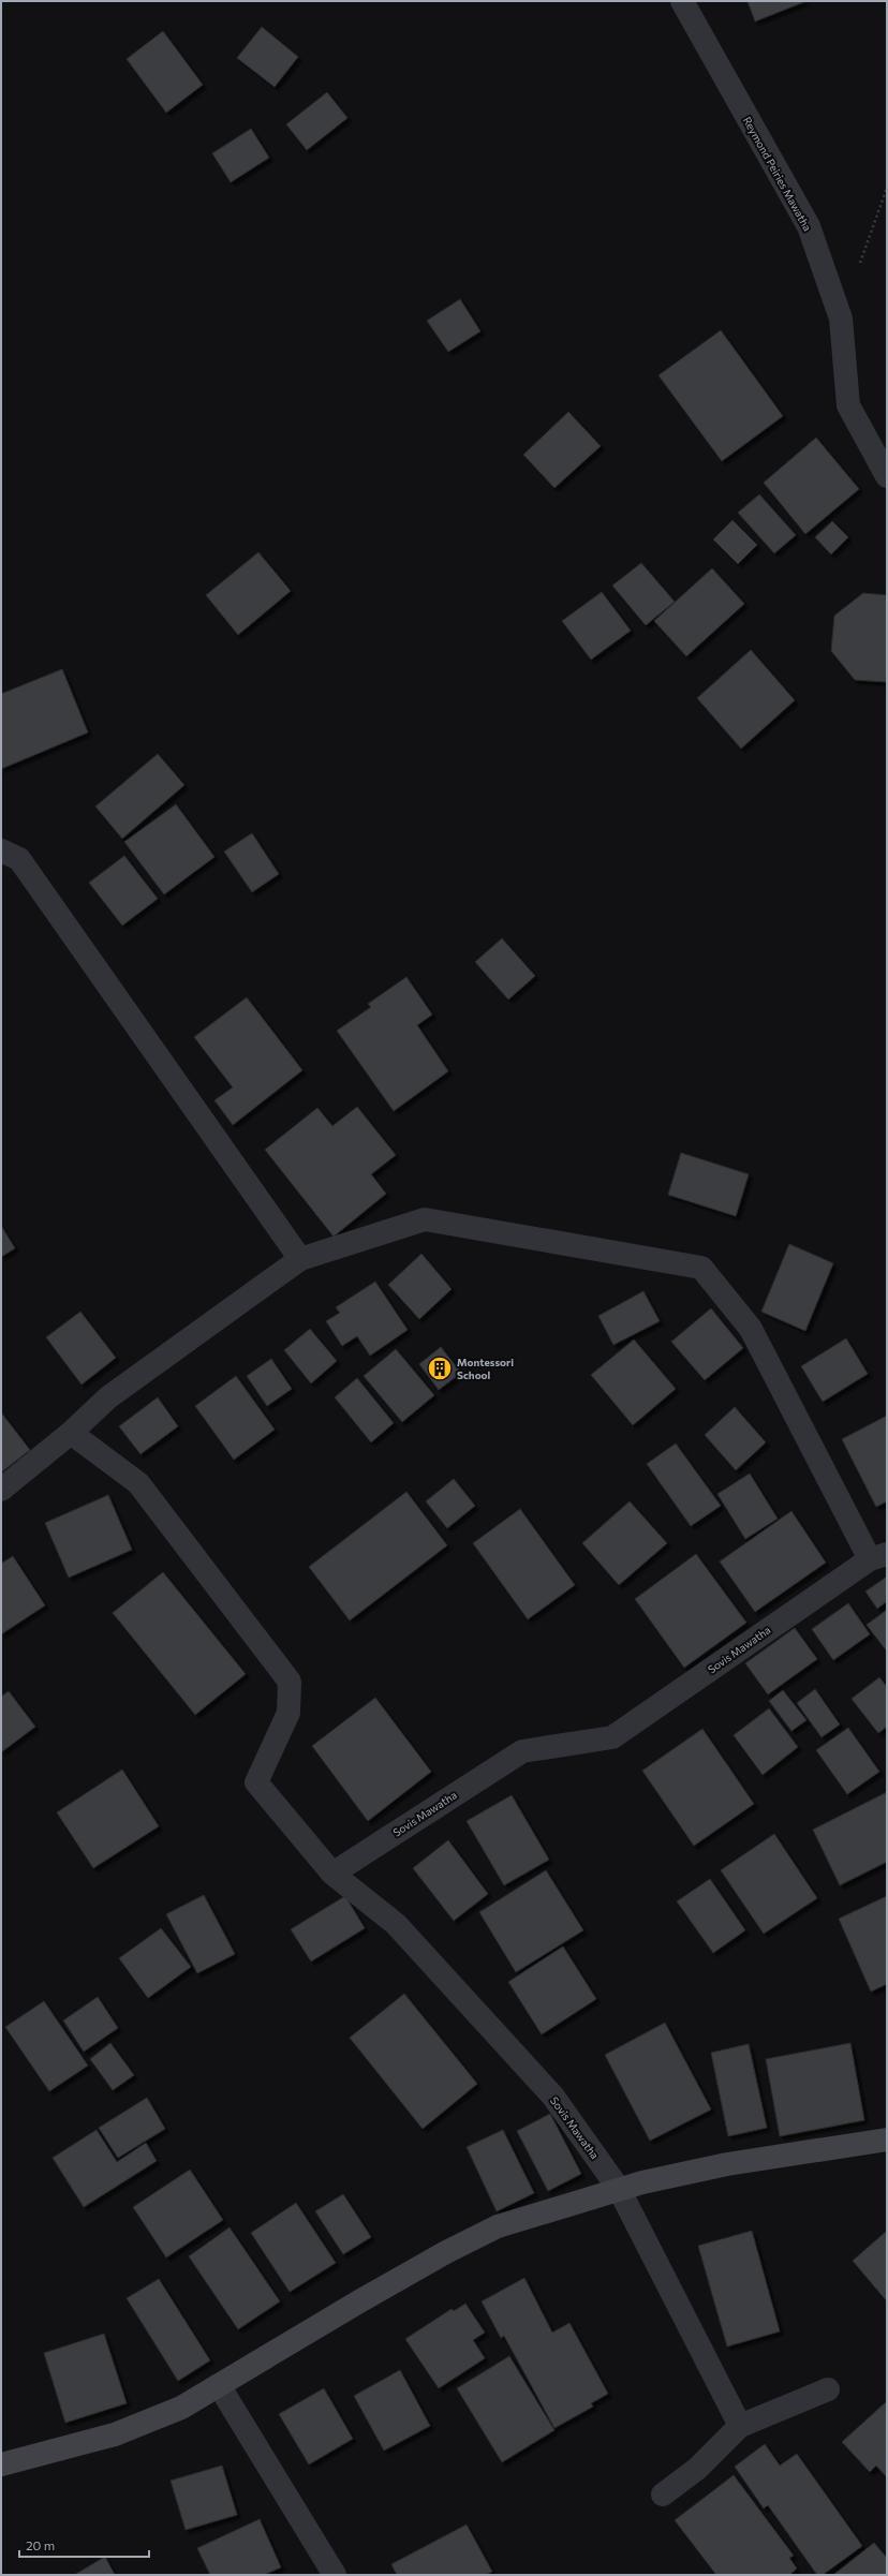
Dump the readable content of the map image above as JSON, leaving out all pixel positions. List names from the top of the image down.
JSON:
{
  "streets": {
    "street": ["Reymond Peiries Mawatha", "Sovis Mawatha"]
  },
  "places": {
    "building": ["Montessori School"]
  },
  "scale_bar": "20 m"
}
